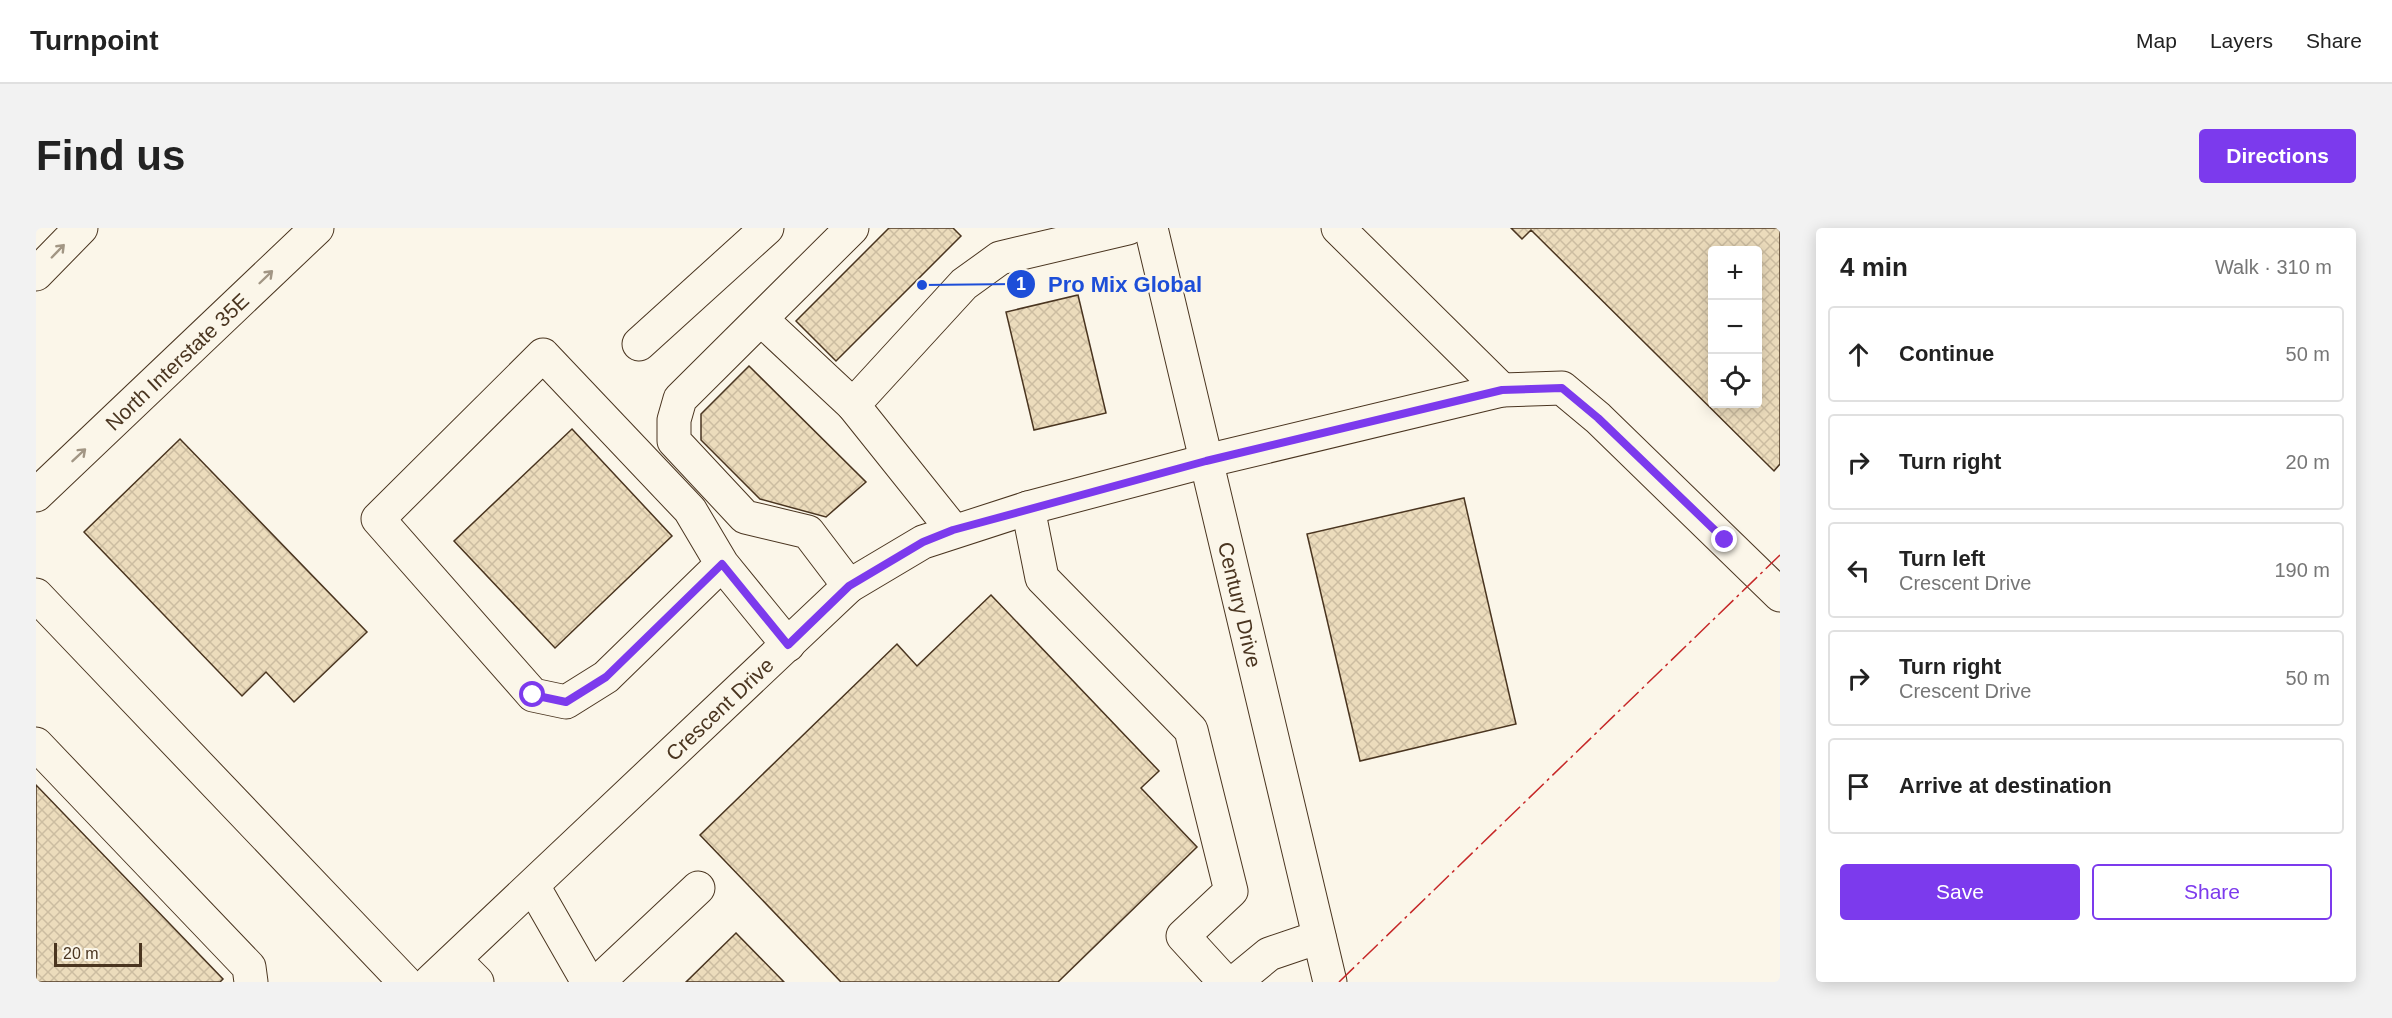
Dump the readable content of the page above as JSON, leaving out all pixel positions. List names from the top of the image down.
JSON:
{
  "streets": {
    "main road": ["North Interstate 35E", "Century Drive", "Crescent Drive"]
  },
  "crossings": [
    ["Century Drive", "Crescent Drive"]
  ],
  "one_way": ["North Interstate 35E"],
  "places": ["Pro Mix Global"],
  "scale_bar": "20 m",
  "page": {
    "header": "Turnpoint",
    "nav": ["Map", "Layers", "Share"],
    "buttons": [
      "Directions",
      ["Save", "Share"]
    ],
    "title": "Find us",
    "heading": ["4 min", "Walk · 310 m"],
    "map_buttons": ["+", "−"],
    "list": [
      ["Continue", "50 m"],
      ["Turn right", "20 m"],
      ["Turn left", "Crescent Drive", "190 m"],
      ["Turn right", "Crescent Drive", "50 m"],
      "Arrive at destination"
    ],
    "scale": "20 m"
  }
}
